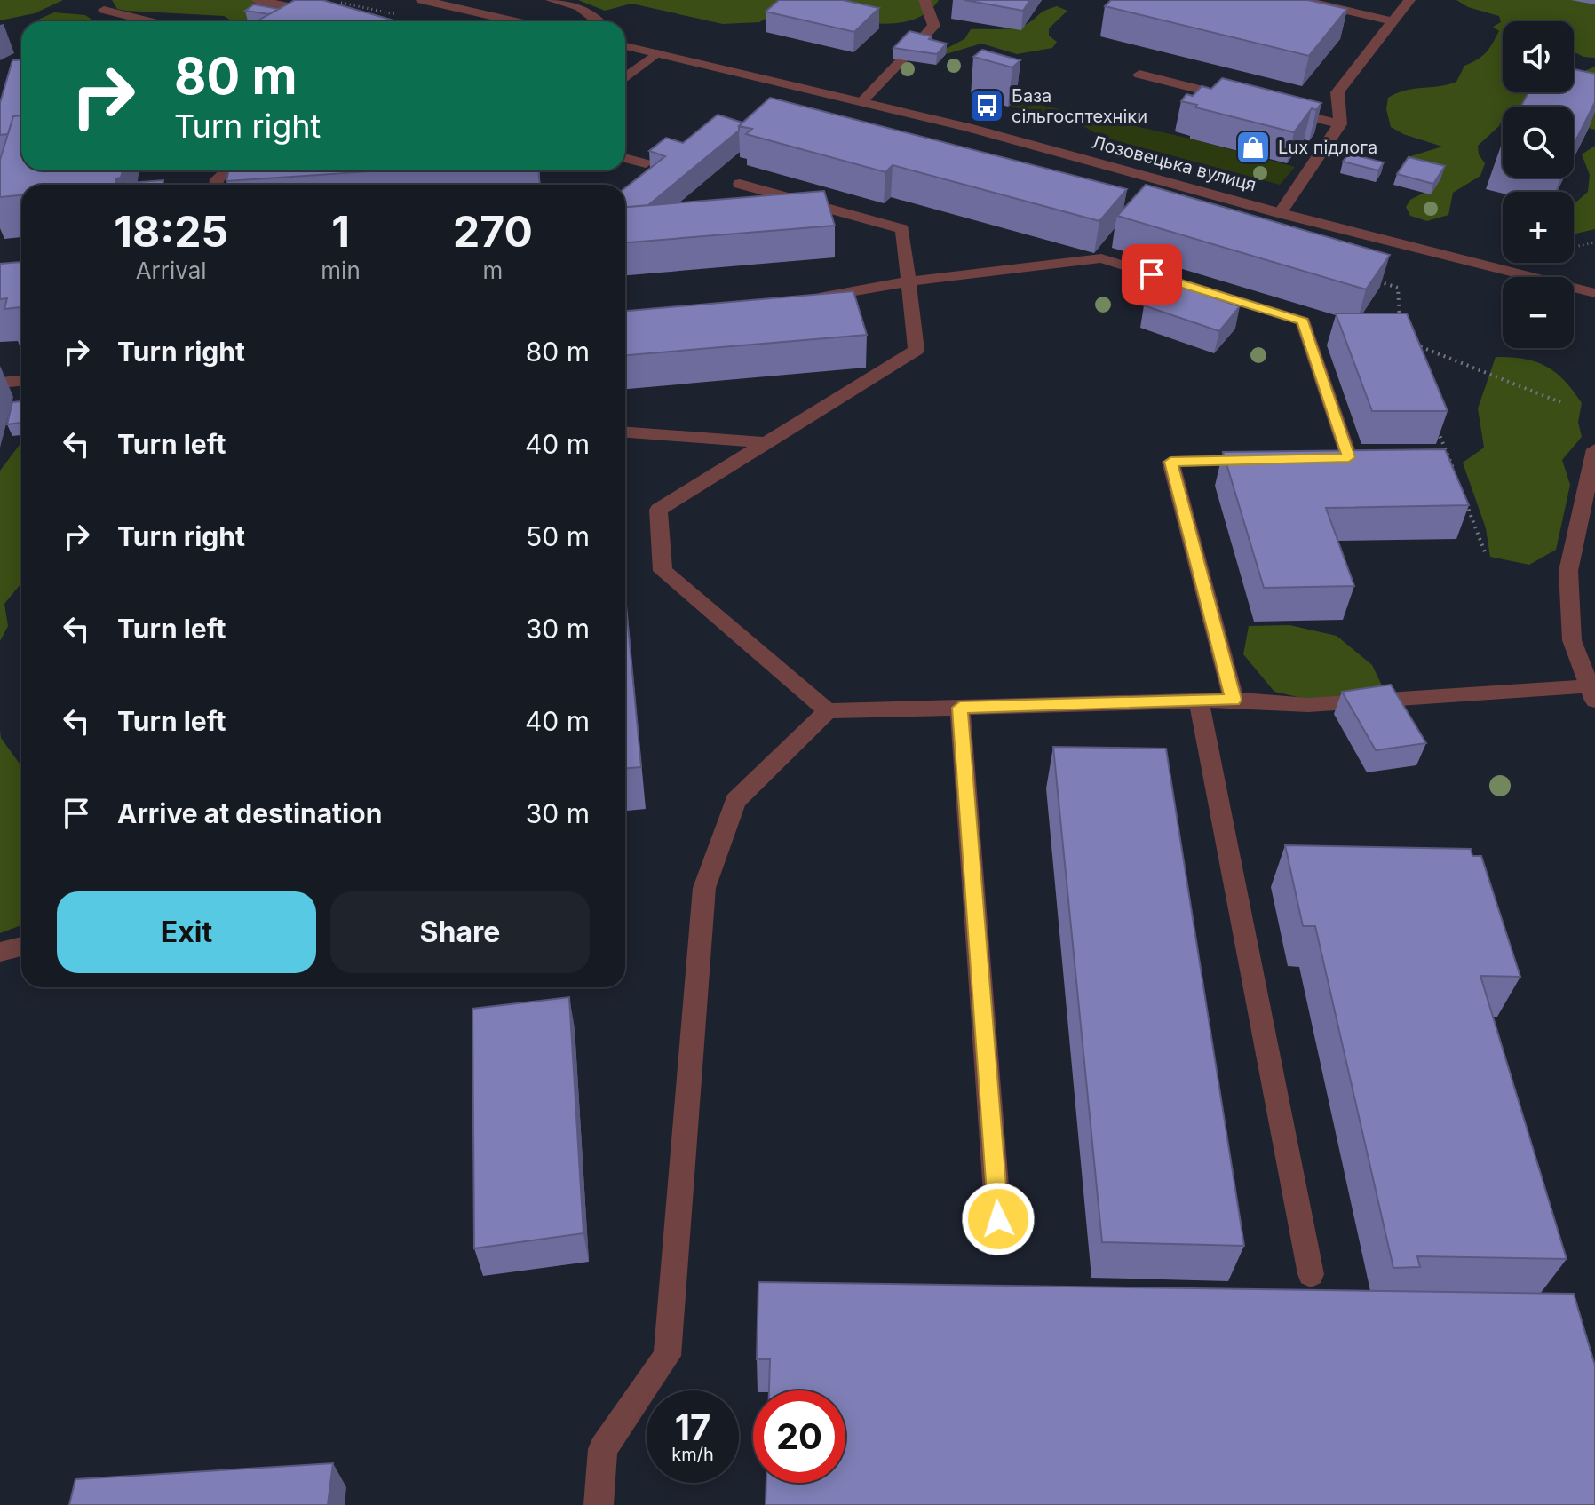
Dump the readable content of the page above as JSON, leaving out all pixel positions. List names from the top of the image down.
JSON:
{
  "streets": {
    "street": ["Лозовецька вулиця"]
  },
  "places": {
    "bus stop": ["База сільгосптехніки"],
    "shop": ["Lux підлога"]
  },
  "page": {
    "map_buttons": ["+", "−"],
    "turn": ["80 m", "Turn right"],
    "eta": [
      "18:25",
      "Arrival",
      "1",
      "min",
      "270",
      "m"
    ],
    "list": [
      {
        "name": "Turn right",
        "value": "80 m"
      },
      {
        "name": "Turn left",
        "value": "40 m"
      },
      {
        "name": "Turn right",
        "value": "50 m"
      },
      {
        "name": "Turn left",
        "value": "30 m"
      },
      {
        "name": "Turn left",
        "value": "40 m"
      },
      {
        "name": "Arrive at destination",
        "value": "30 m"
      }
    ],
    "buttons": ["Exit", "Share"],
    "speed": "17 km/h",
    "limit": "20"
  }
}
